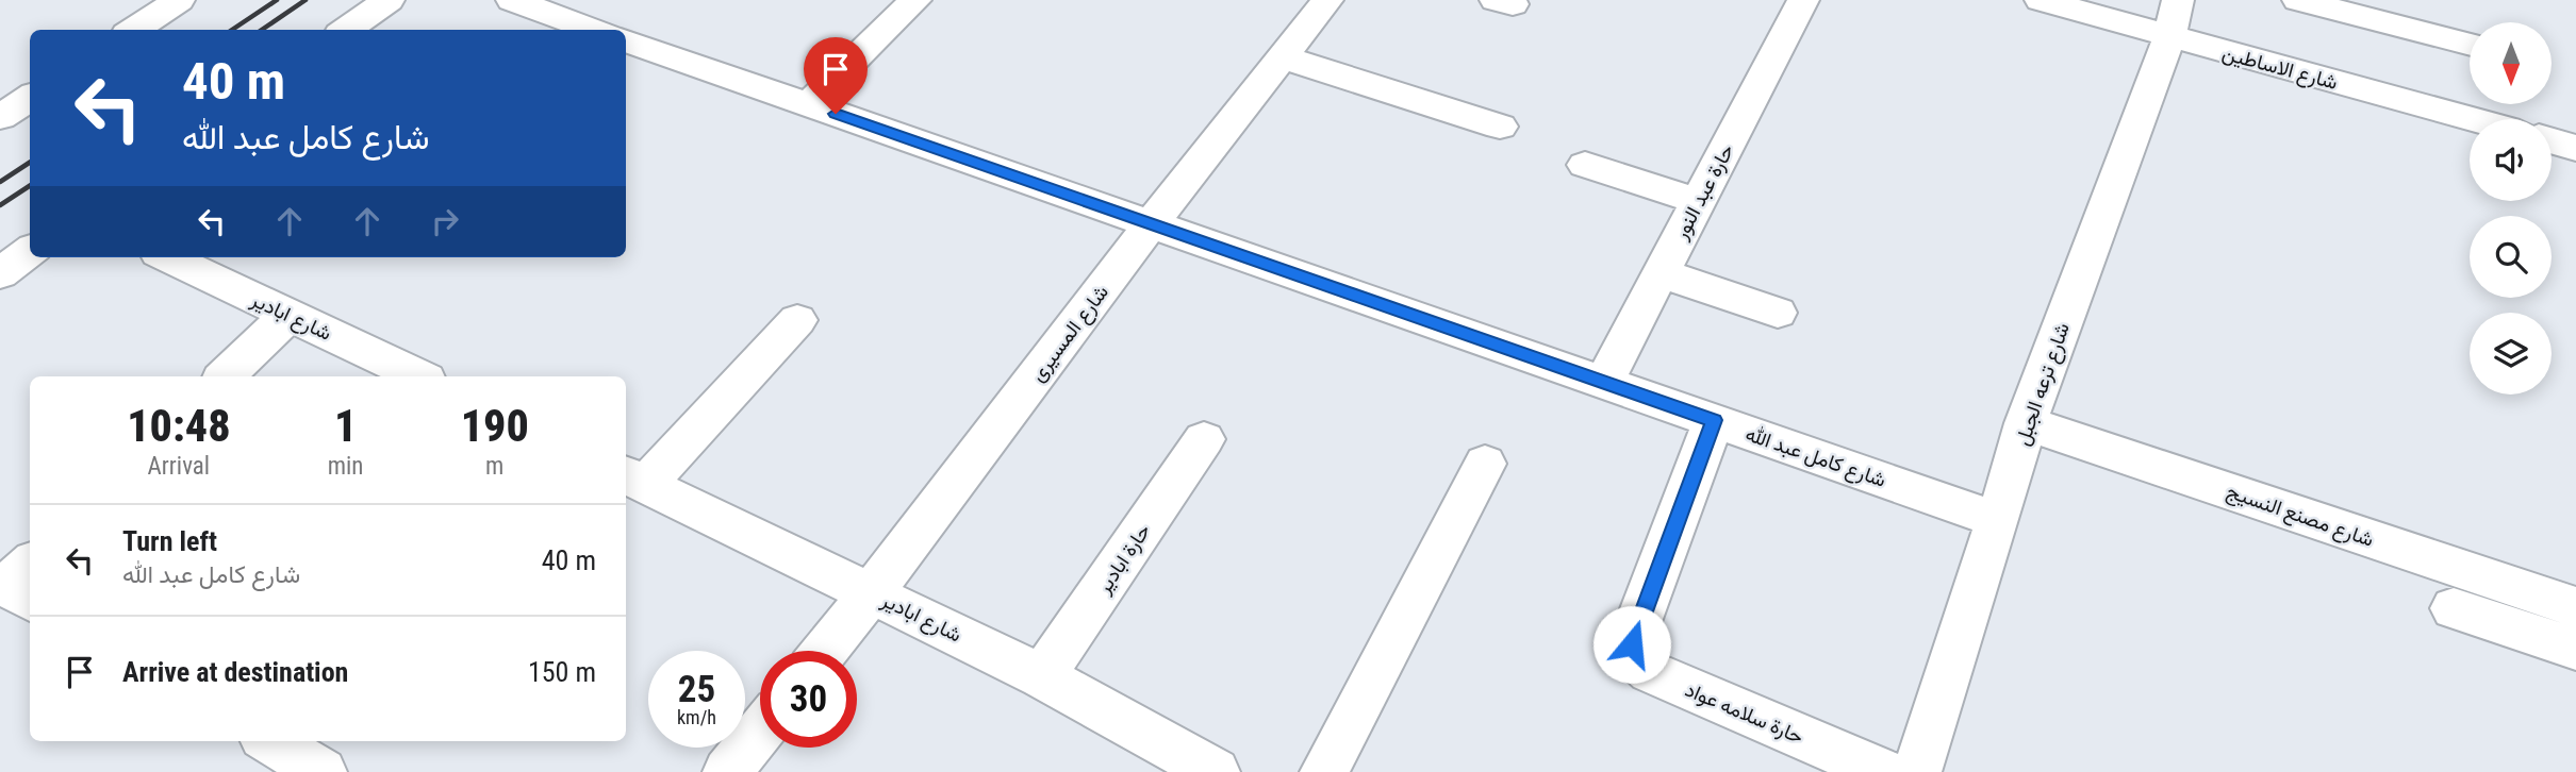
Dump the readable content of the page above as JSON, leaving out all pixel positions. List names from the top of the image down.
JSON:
{
  "streets": {
    "street": [
      "شارع الاساطين",
      "حارة عبد النور",
      "شارع ابادير",
      "شارع المسيرى",
      "شارع ترعه الجبل",
      "شارع كامل عبد الله",
      "شارع مصنع النسيج",
      "حارة ابادير",
      "حارة سلامه عواد"
    ]
  },
  "crossings": [
    ["شارع الاساطين", "شارع ترعه الجبل"],
    ["حارة عبد النور", "شارع كامل عبد الله"],
    ["شارع ابادير", "شارع المسيرى"],
    ["شارع ابادير", "حارة ابادير"],
    ["شارع المسيرى", "شارع كامل عبد الله"],
    ["شارع ترعه الجبل", "شارع كامل عبد الله"],
    ["شارع ترعه الجبل", "شارع مصنع النسيج"],
    ["شارع كامل عبد الله", "حارة سلامه عواد"]
  ],
  "north": "bottom",
  "page": {
    "turn": ["40 m", "شارع كامل عبد الله"],
    "eta": [
      "10:48",
      "Arrival",
      "1",
      "min",
      "190",
      "m"
    ],
    "list": [
      {
        "name": "Turn left",
        "note": "شارع كامل عبد الله",
        "value": "40 m"
      },
      {
        "name": "Arrive at destination",
        "value": "150 m"
      }
    ],
    "speed": "25 km/h",
    "limit": "30"
  }
}
